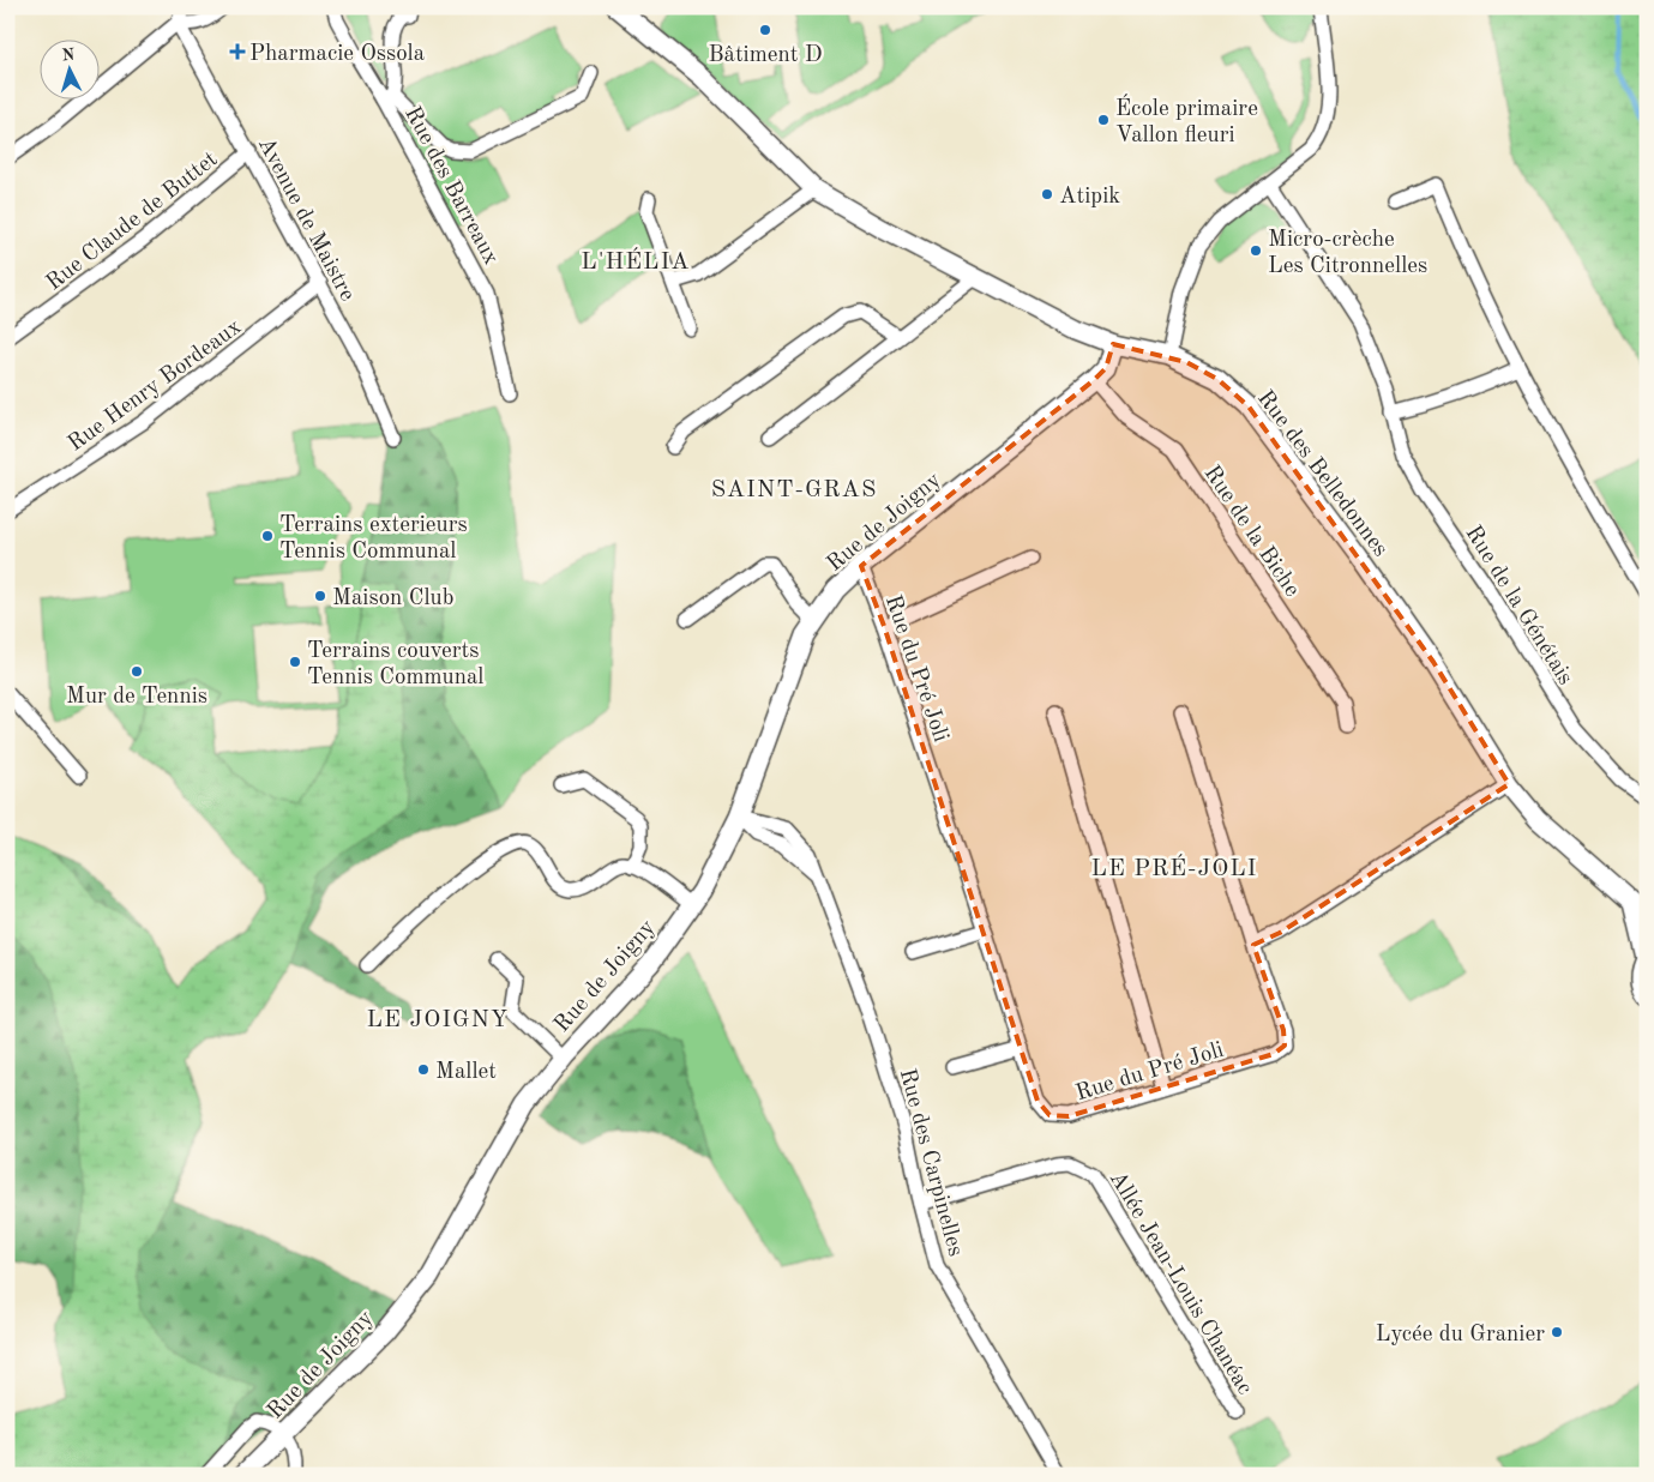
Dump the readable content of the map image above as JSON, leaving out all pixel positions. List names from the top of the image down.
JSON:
{
  "streets": {
    "main road": ["Rue des Belledonnes", "Rue de Joigny"],
    "street": [
      "Rue des Barreaux",
      "Avenue de Maistre",
      "Rue Claude de Buttet",
      "Rue Henry Bordeaux",
      "Rue de la Biche",
      "Rue de la Génétais",
      "Rue du Pré Joli",
      "Rue des Carpinelles",
      "Allée Jean-Louis Chanéac"
    ]
  },
  "crossings": [
    ["Avenue de Maistre", "Rue Claude de Buttet"],
    ["Avenue de Maistre", "Rue Henry Bordeaux"],
    ["Rue des Belledonnes", "Rue de Joigny"],
    ["Rue de Joigny", "Rue de la Biche"],
    ["Rue de Joigny", "Rue du Pré Joli"],
    ["Rue de Joigny", "Rue des Carpinelles"],
    ["Rue des Carpinelles", "Allée Jean-Louis Chanéac"]
  ],
  "districts": [
    "L'HÉLIA",
    "SAINT-GRAS",
    "LE PRÉ-JOLI",
    "LE JOIGNY"
  ],
  "places": {
    "other": [
      "Bâtiment D",
      "École primaire Vallon fleuri",
      "Atipik",
      "Micro-crèche Les Citronnelles",
      "Terrains exterieurs Tennis Communal",
      "Maison Club",
      "Terrains couverts Tennis Communal",
      "Mur de Tennis",
      "Mallet",
      "Lycée du Granier"
    ],
    "health": ["Pharmacie Ossola"]
  },
  "north": "top"
}
